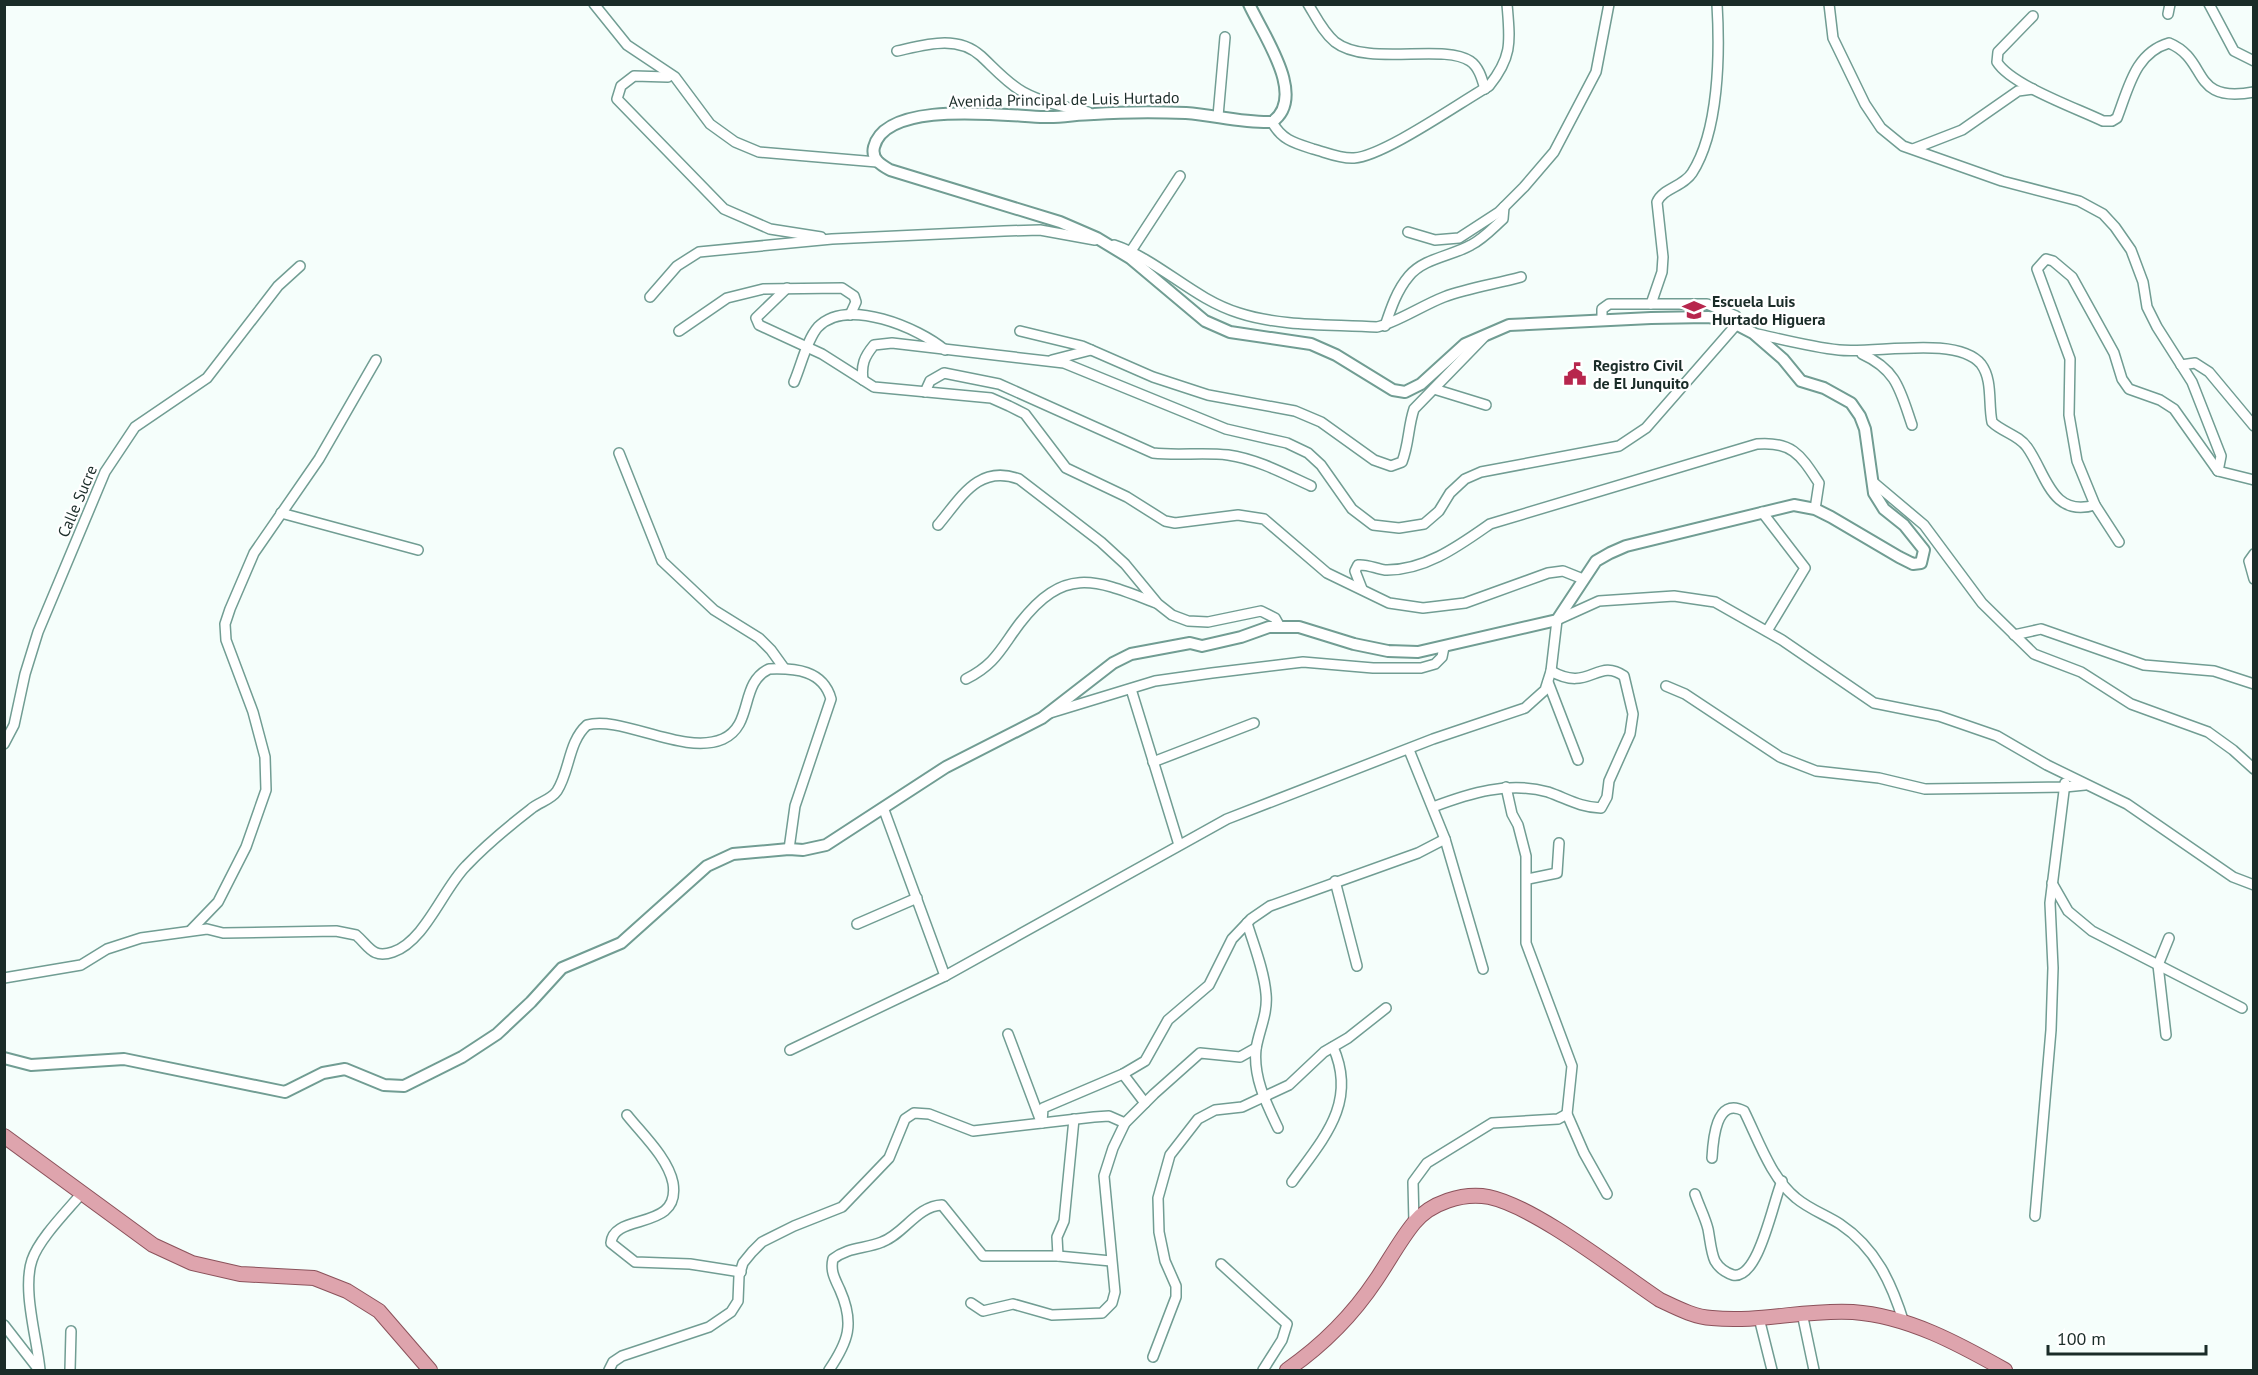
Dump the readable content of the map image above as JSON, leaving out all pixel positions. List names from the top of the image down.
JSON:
{
  "streets": {
    "street": ["Avenida Principal de Luis Hurtado", "Calle Sucre"]
  },
  "places": {
    "school or university": ["Escuela Luis Hurtado Higuera"],
    "public building": ["Registro Civil de El Junquito"]
  },
  "scale_bar": "100 m"
}
